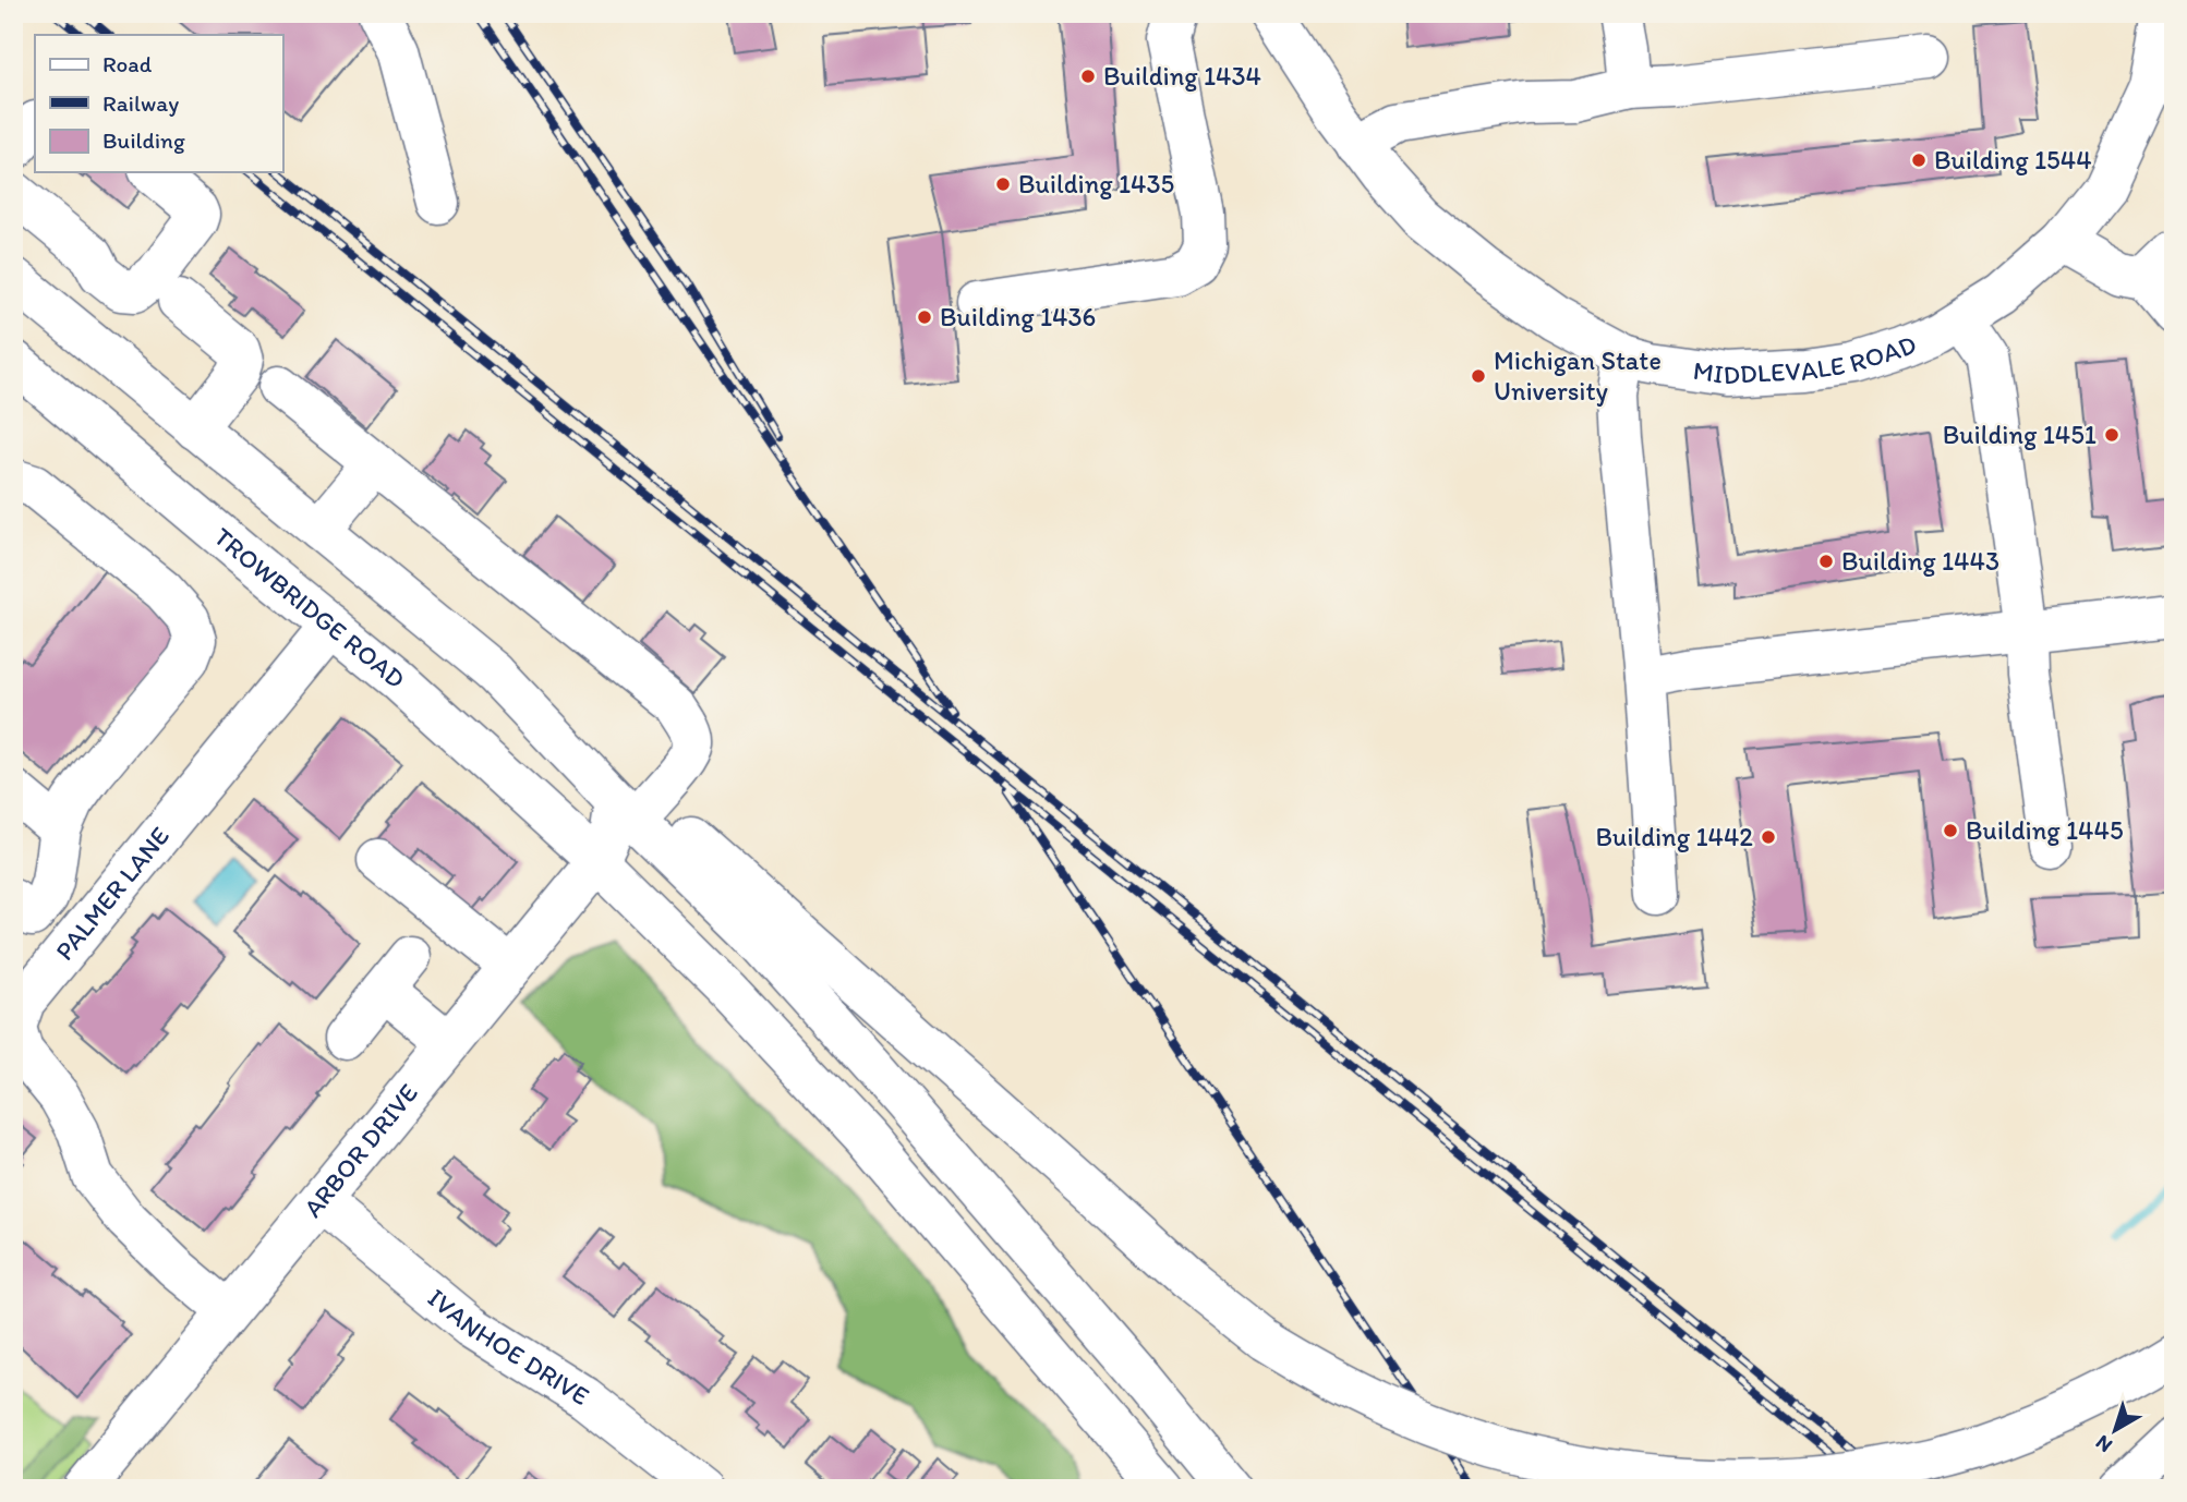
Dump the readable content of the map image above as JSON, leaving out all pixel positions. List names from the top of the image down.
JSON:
{
  "streets": {
    "main road": [
      "MIDDLEVALE ROAD",
      "TROWBRIDGE ROAD",
      "PALMER LANE",
      "ARBOR DRIVE",
      "IVANHOE DRIVE"
    ]
  },
  "crossings": [
    ["TROWBRIDGE ROAD", "PALMER LANE"],
    ["TROWBRIDGE ROAD", "ARBOR DRIVE"],
    ["PALMER LANE", "ARBOR DRIVE"],
    ["ARBOR DRIVE", "IVANHOE DRIVE"]
  ],
  "places": [
    "Building 1434",
    "Building 1544",
    "Building 1435",
    "Building 1436",
    "Michigan State University",
    "Building 1451",
    "Building 1443",
    "Building 1445",
    "Building 1442"
  ],
  "legend": ["Road", "Railway", "Building"],
  "north": "bottom left"
}
